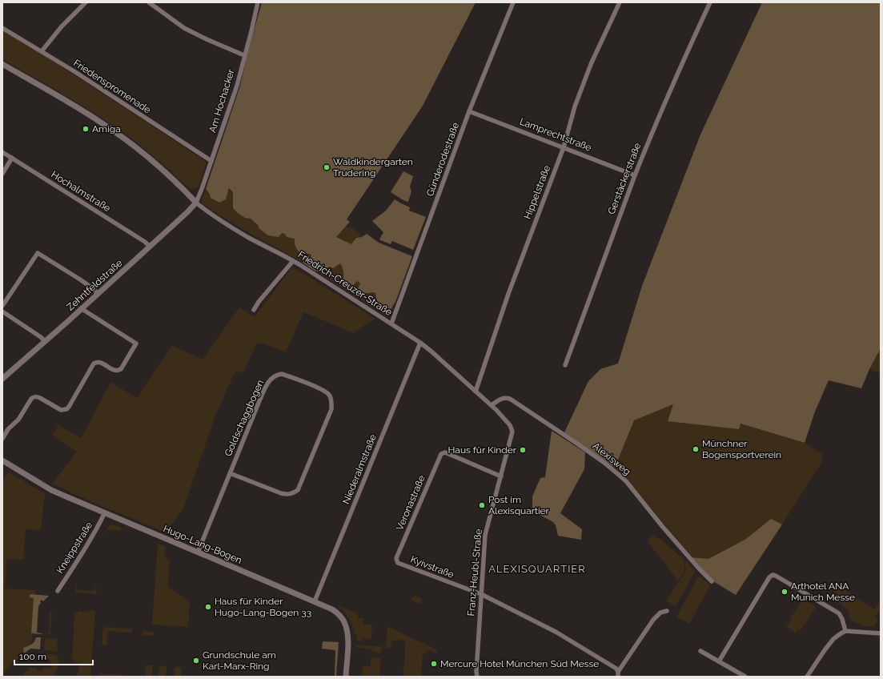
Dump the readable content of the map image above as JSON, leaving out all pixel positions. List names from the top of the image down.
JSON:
{
  "streets": {
    "street": [
      "Friedenspromenade",
      "Am Hochacker",
      "Lamprechtstraße",
      "Günderodestraße",
      "Gerstäckerstraße",
      "Hochalmstraße",
      "Hippelstraße",
      "Friedrich-Creuzer-Straße",
      "Zehntfeldstraße",
      "Goldschaggbogen",
      "Alexisweg",
      "Niederalmstraße",
      "Veronastraße",
      "Hugo-Lang-Bogen",
      "Kneippstraße",
      "Kyivstraße",
      "Franz-Heubl-Straße"
    ]
  },
  "crossings": [
    ["Friedenspromenade", "Am Hochacker"],
    ["Am Hochacker", "Friedrich-Creuzer-Straße"],
    ["Am Hochacker", "Zehntfeldstraße"],
    ["Lamprechtstraße", "Günderodestraße"],
    ["Lamprechtstraße", "Gerstäckerstraße"],
    ["Lamprechtstraße", "Hippelstraße"],
    ["Günderodestraße", "Friedrich-Creuzer-Straße"],
    ["Hochalmstraße", "Zehntfeldstraße"],
    ["Hippelstraße", "Friedrich-Creuzer-Straße"],
    ["Hippelstraße", "Franz-Heubl-Straße"],
    ["Friedrich-Creuzer-Straße", "Zehntfeldstraße"],
    ["Friedrich-Creuzer-Straße", "Niederalmstraße"],
    ["Friedrich-Creuzer-Straße", "Franz-Heubl-Straße"],
    ["Goldschaggbogen", "Hugo-Lang-Bogen"],
    ["Alexisweg", "Franz-Heubl-Straße"],
    ["Niederalmstraße", "Hugo-Lang-Bogen"],
    ["Veronastraße", "Kyivstraße"],
    ["Veronastraße", "Franz-Heubl-Straße"],
    ["Hugo-Lang-Bogen", "Kneippstraße"],
    ["Kyivstraße", "Franz-Heubl-Straße"]
  ],
  "districts": ["ALEXISQUARTIER"],
  "places": [
    "Amiga",
    "Waldkindergarten Trudering",
    "Münchner Bogensportverein",
    "Haus für Kinder",
    "Post im Alexisquartier",
    "Arthotel ANA Munich Messe",
    "Haus für Kinder Hugo-Lang-Bogen 33",
    "Grundschule am Karl-Marx-Ring",
    "Mercure Hotel München Süd Messe"
  ],
  "scale_bar": "100 m"
}
